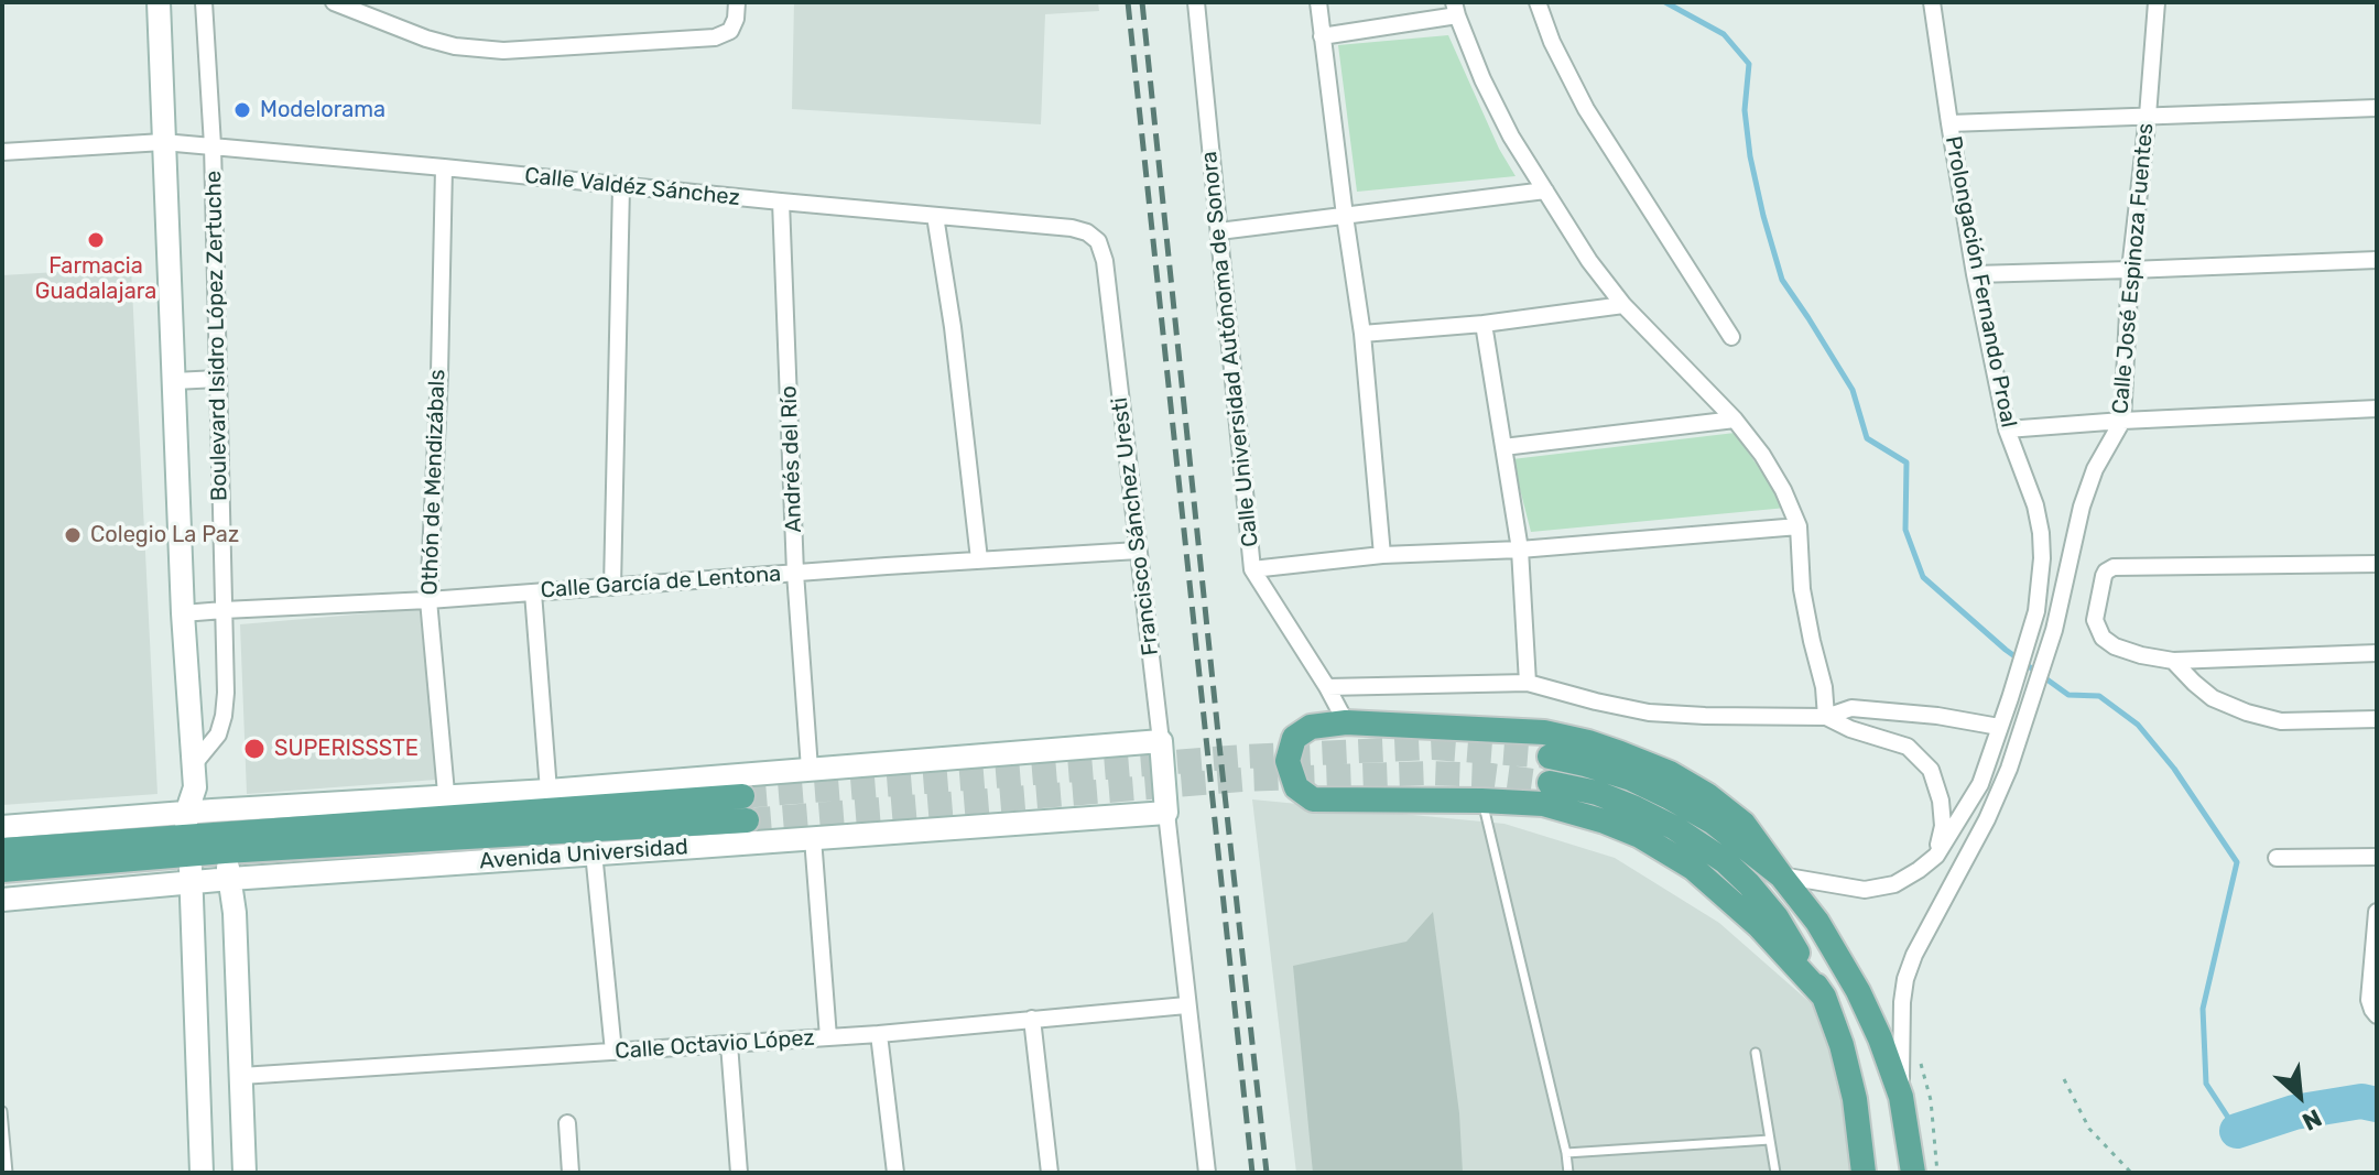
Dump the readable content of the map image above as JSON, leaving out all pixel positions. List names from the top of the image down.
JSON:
{
  "streets": {
    "main road": ["Avenida Universidad"],
    "street": [
      "Calle Valdéz Sánchez",
      "Calle José Espinoza Fuentes",
      "Prolongación Fernando Proal",
      "Boulevard Isidro López Zertuche",
      "Calle Universidad Autónoma de Sonora",
      "Andrés del Río",
      "Othón de Mendizábals",
      "Francisco Sánchez Uresti",
      "Calle García de Lentona",
      "Calle Octavio López"
    ]
  },
  "crossings": [
    ["Calle Valdéz Sánchez", "Boulevard Isidro López Zertuche"],
    ["Calle Valdéz Sánchez", "Andrés del Río"],
    ["Calle Valdéz Sánchez", "Othón de Mendizábals"],
    ["Calle Valdéz Sánchez", "Francisco Sánchez Uresti"],
    ["Boulevard Isidro López Zertuche", "Calle García de Lentona"],
    ["Boulevard Isidro López Zertuche", "Avenida Universidad"],
    ["Andrés del Río", "Calle García de Lentona"],
    ["Andrés del Río", "Avenida Universidad"],
    ["Othón de Mendizábals", "Calle García de Lentona"],
    ["Othón de Mendizábals", "Avenida Universidad"],
    ["Francisco Sánchez Uresti", "Calle García de Lentona"],
    ["Francisco Sánchez Uresti", "Avenida Universidad"]
  ],
  "places": [
    "Modelorama",
    "Farmacia Guadalajara",
    "Colegio La Paz",
    "SUPERISSSTE"
  ],
  "north": "bottom right"
}
